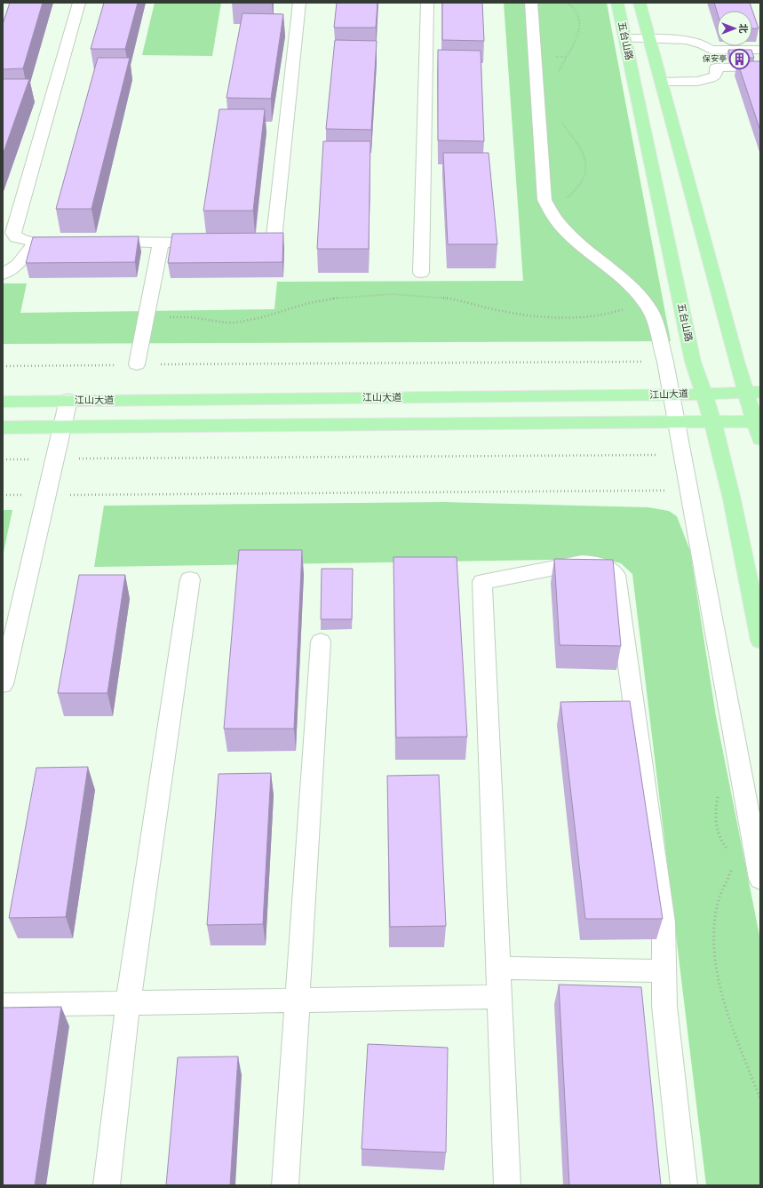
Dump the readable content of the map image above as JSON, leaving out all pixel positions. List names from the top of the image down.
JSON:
{
  "streets": {
    "main road": ["五台山路", "江山大道"]
  },
  "crossings": [
    ["五台山路", "江山大道"]
  ],
  "places": {
    "building": ["保安亭"]
  },
  "north": "right"
}
